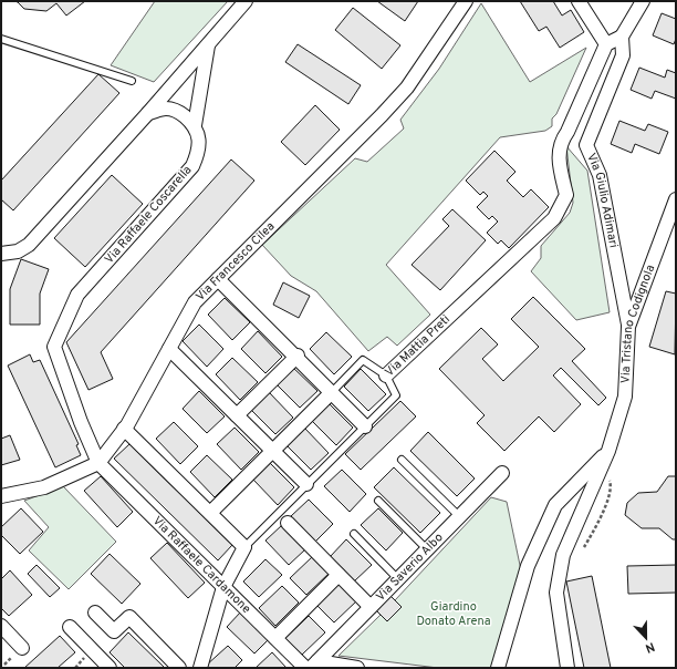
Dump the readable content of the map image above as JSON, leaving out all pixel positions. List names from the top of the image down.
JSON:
{
  "streets": {
    "street": [
      "Via Giulio Adimari",
      "Via Raffaele Coscarella",
      "Via Francesco Cilea",
      "Via Tristano Codignola",
      "Via Mattia Preti",
      "Via Raffaele Cardamone",
      "Via Saverio Albo"
    ]
  },
  "crossings": [
    ["Via Giulio Adimari", "Via Tristano Codignola"],
    ["Via Raffaele Coscarella", "Via Francesco Cilea"],
    ["Via Raffaele Coscarella", "Via Raffaele Cardamone"],
    ["Via Francesco Cilea", "Via Raffaele Cardamone"]
  ],
  "parks": ["Giardino Donato Arena"],
  "north": "bottom"
}
